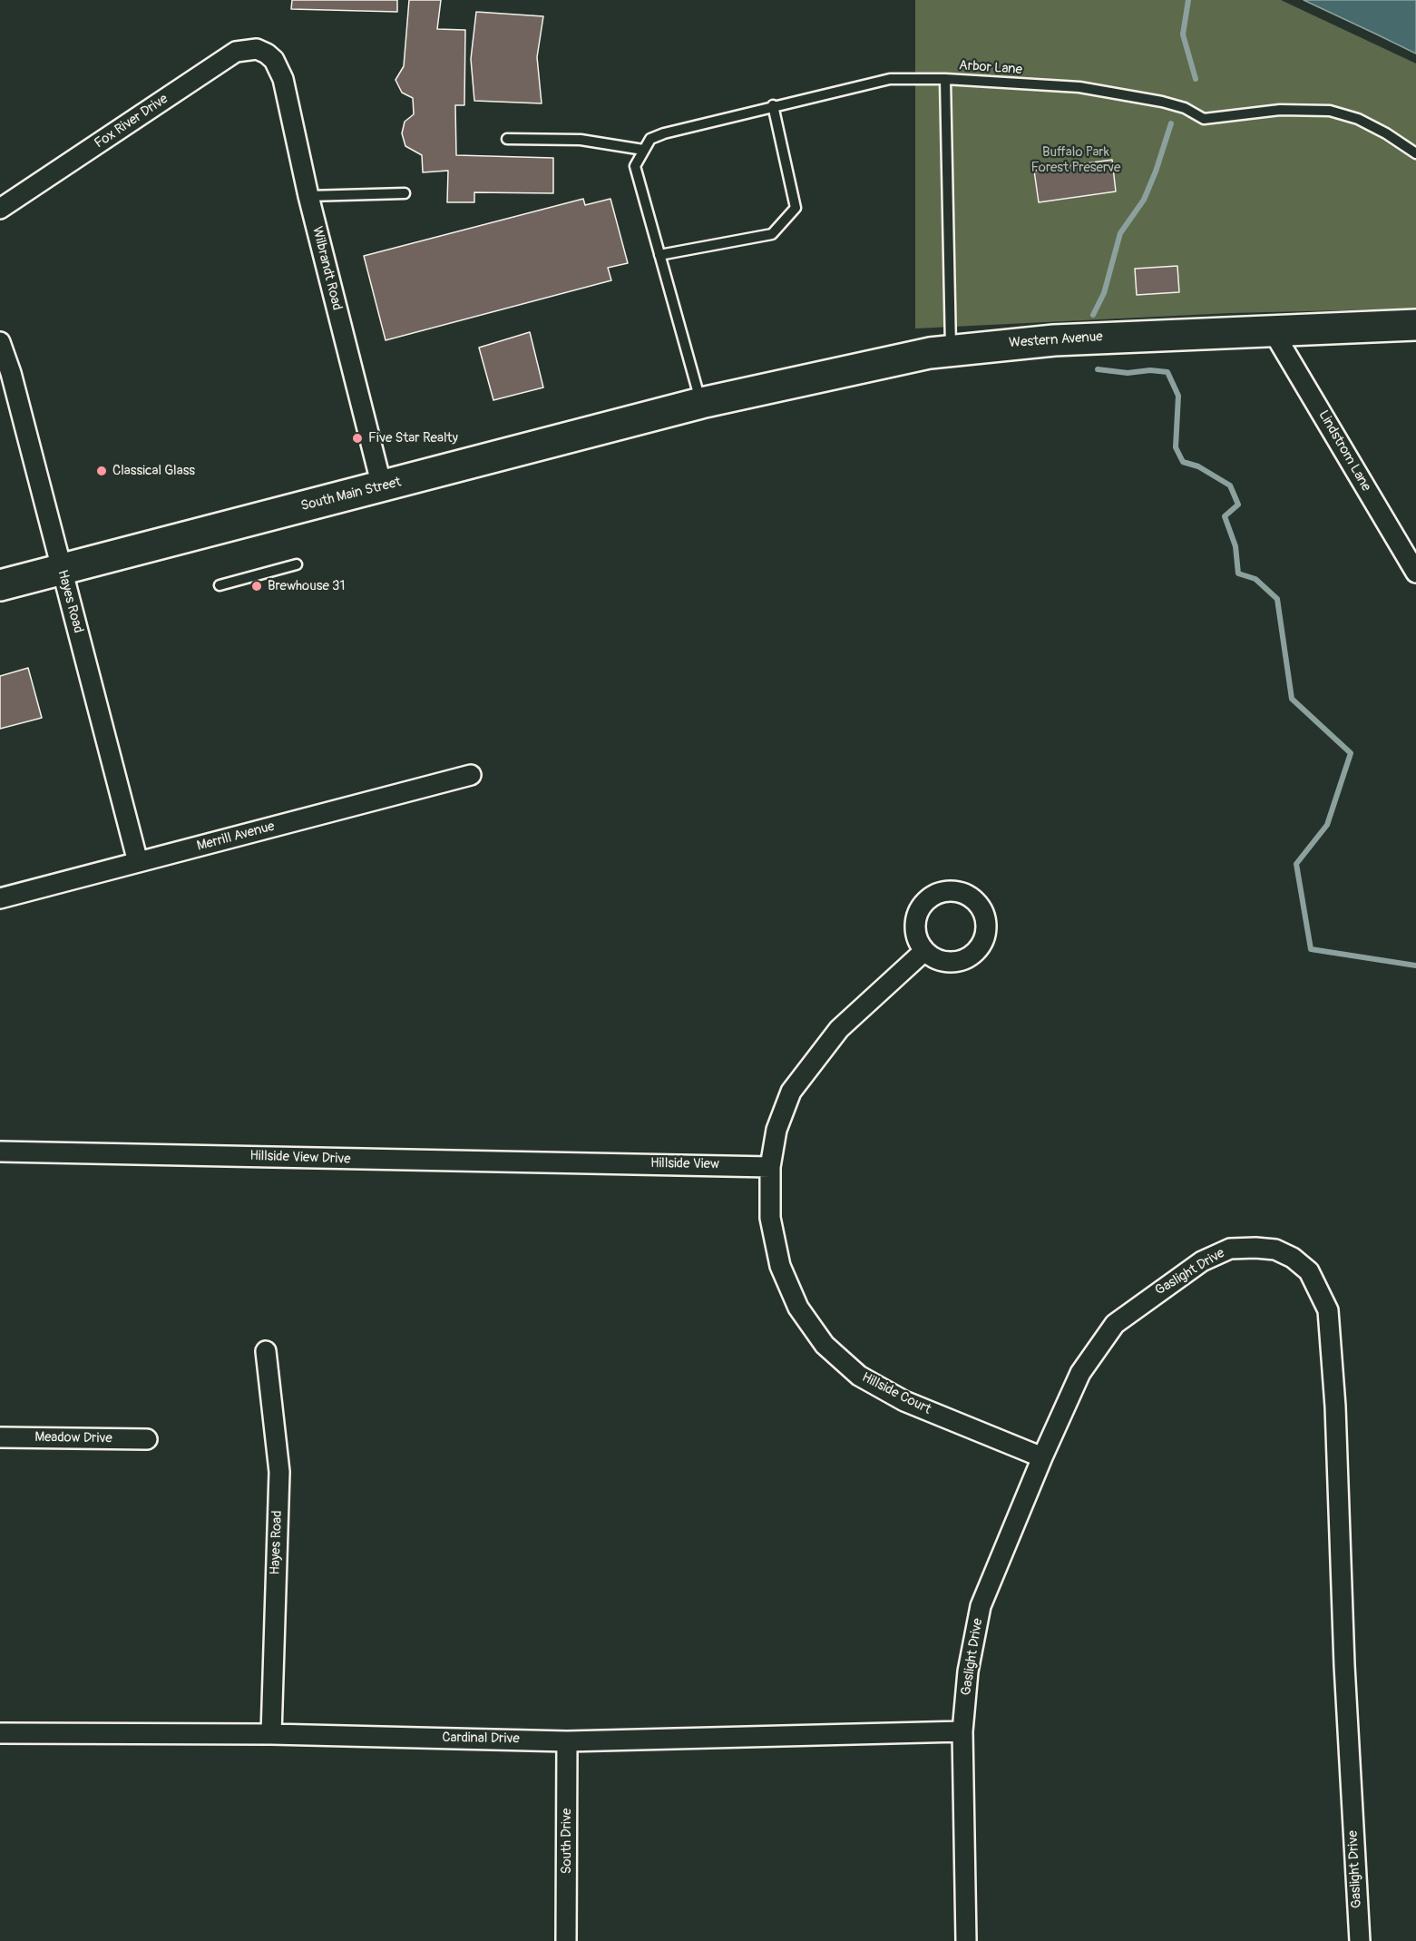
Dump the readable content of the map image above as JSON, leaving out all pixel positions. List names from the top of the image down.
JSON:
{
  "streets": {
    "main road": ["Western Avenue", "South Main Street"],
    "street": [
      "Fox River Drive",
      "Wilbrandt Road",
      "Lindstrom Lane",
      "Hayes Road",
      "Merrill Avenue",
      "Hillside View Drive",
      "Hillside View",
      "Gaslight Drive",
      "Hillside Court",
      "Meadow Drive",
      "Cardinal Drive",
      "South Drive"
    ],
    "lane": ["Arbor Lane"]
  },
  "crossings": [
    ["Fox River Drive", "Wilbrandt Road"],
    ["Wilbrandt Road", "South Main Street"],
    ["Western Avenue", "Lindstrom Lane"],
    ["Western Avenue", "South Main Street"],
    ["South Main Street", "Hayes Road"],
    ["Hayes Road", "Merrill Avenue"],
    ["Hayes Road", "Cardinal Drive"],
    ["Hillside View Drive", "Hillside View"],
    ["Hillside View", "Hillside Court"],
    ["Gaslight Drive", "Hillside Court"],
    ["Gaslight Drive", "Cardinal Drive"],
    ["Cardinal Drive", "South Drive"]
  ],
  "parks": ["Buffalo Park Forest Preserve"],
  "places": ["Five Star Realty", "Classical Glass", "Brewhouse 31"]
}
